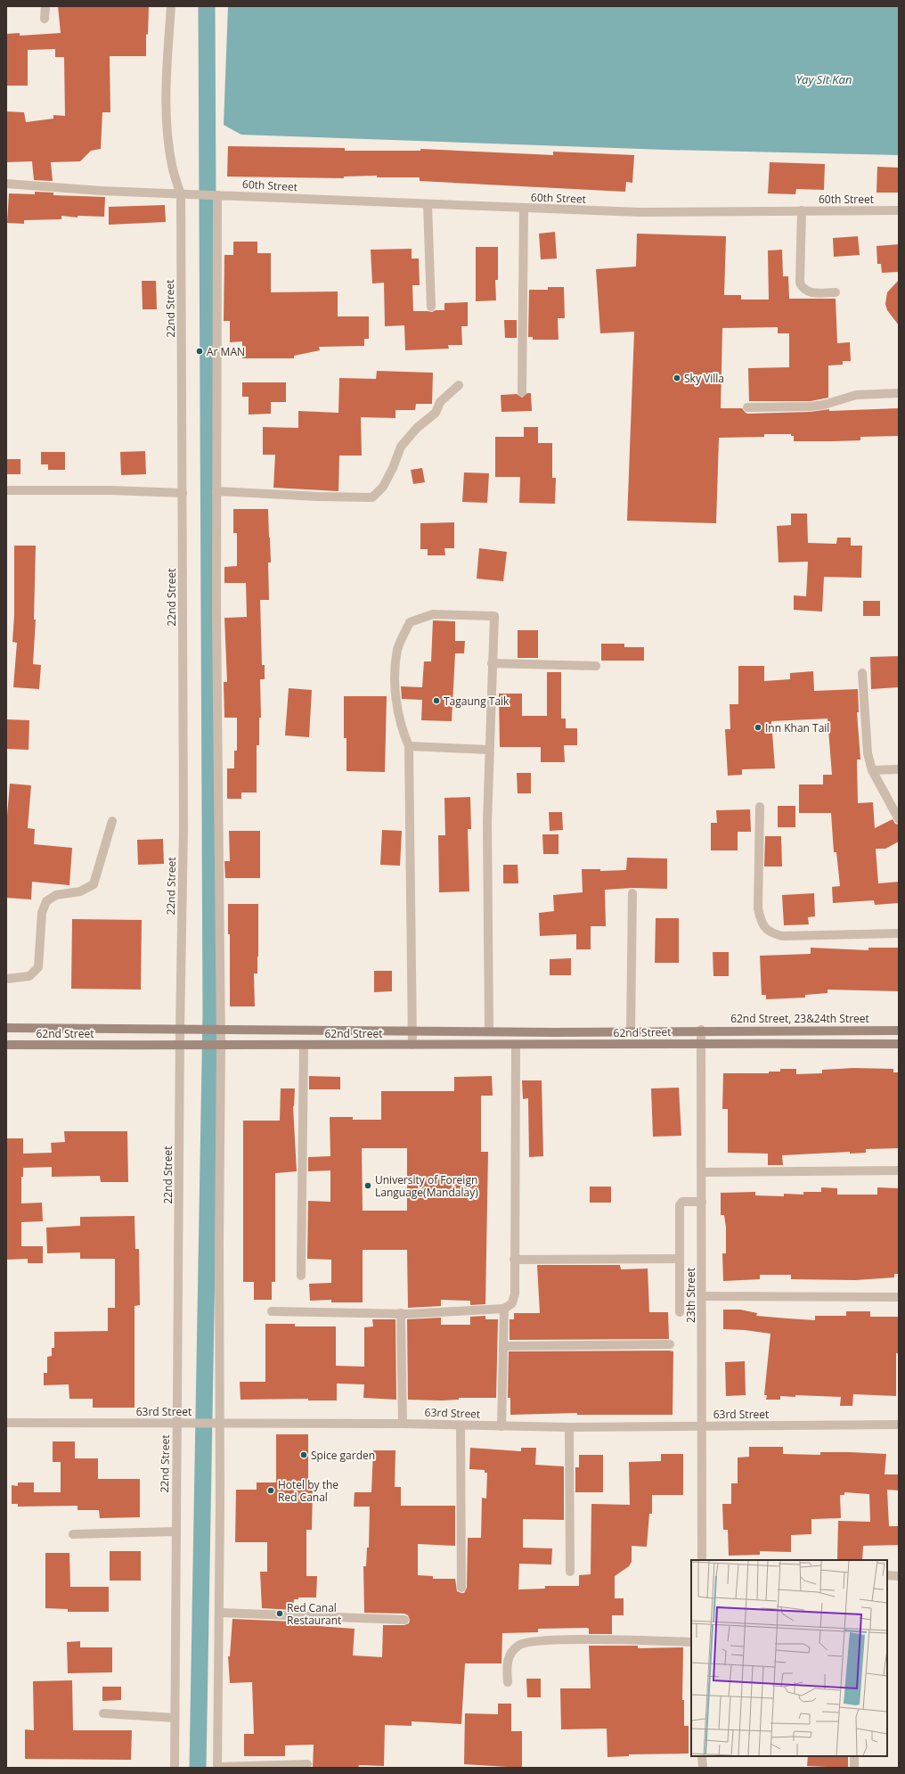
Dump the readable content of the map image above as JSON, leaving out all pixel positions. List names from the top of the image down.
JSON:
{
  "streets": {
    "main road": ["62nd Street, 23&24th Street", "62nd Street"],
    "street": [
      "60th Street",
      "22nd Street",
      "23th Street",
      "63rd Street"
    ]
  },
  "crossings": [
    ["60th Street", "22nd Street"],
    ["22nd Street", "62nd Street"],
    ["22nd Street", "63rd Street"],
    ["62nd Street, 23&24th Street", "62nd Street"],
    ["62nd Street, 23&24th Street", "23th Street"],
    ["62nd Street", "23th Street"],
    ["23th Street", "63rd Street"]
  ],
  "water": ["Yay Sit Kan"],
  "places": [
    "Ar MAN",
    "Sky Villa",
    "Tagaung Taik",
    "Inn Khan Tail",
    "University of Foreign Language(Mandalay)",
    "Spice garden",
    "Hotel by the Red Canal",
    "Red Canal Restaurant"
  ]
}
